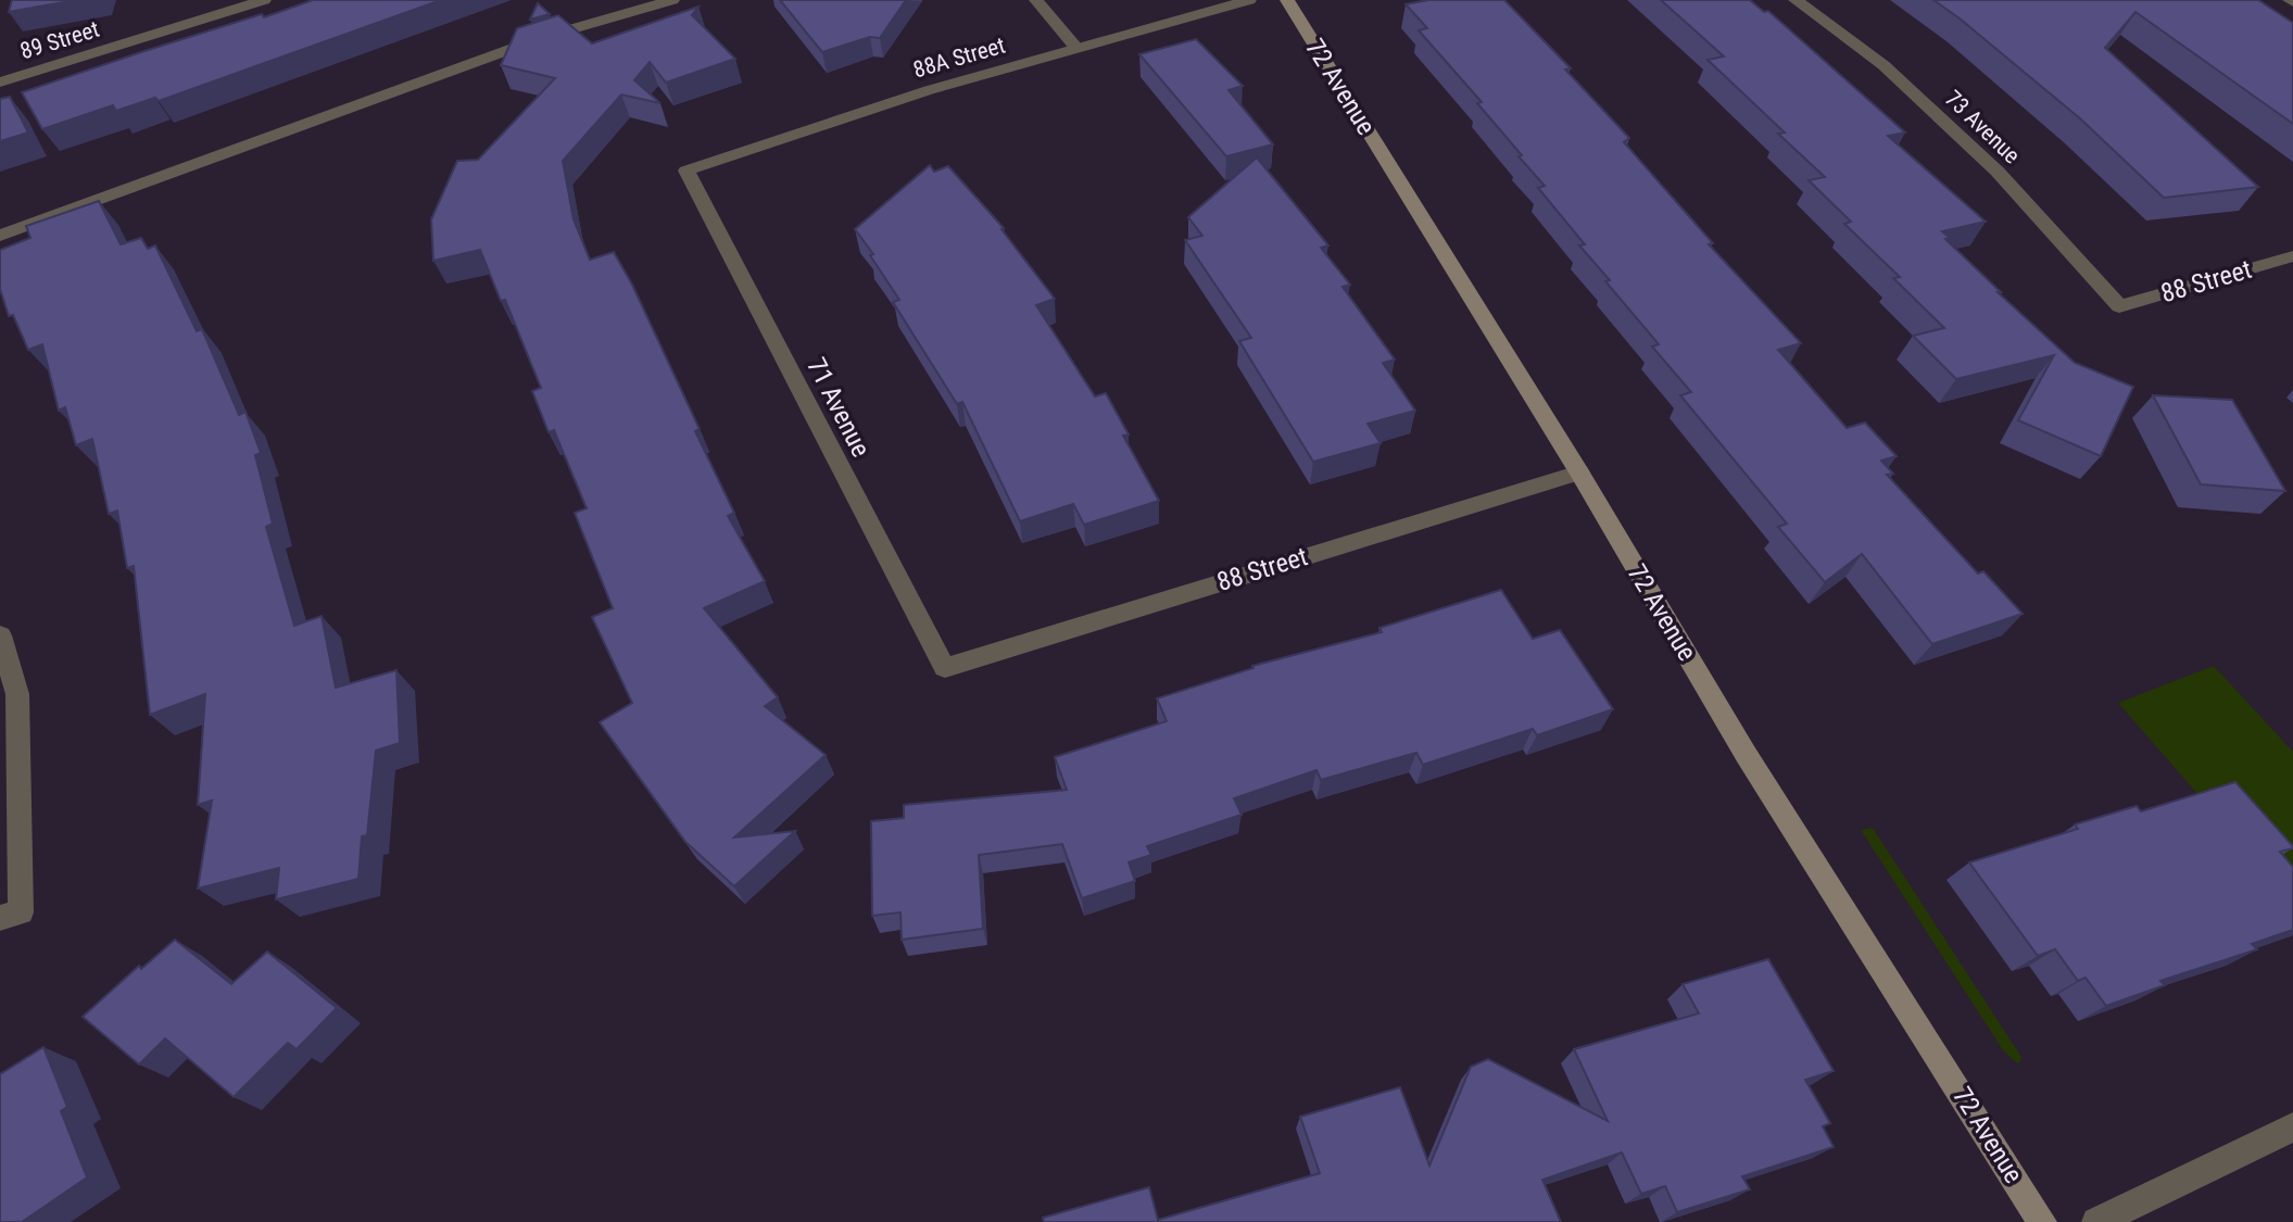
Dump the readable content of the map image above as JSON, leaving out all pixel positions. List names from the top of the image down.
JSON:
{
  "streets": {
    "street": [
      "89 Street",
      "88A Street",
      "72 Avenue",
      "73 Avenue",
      "88 Street",
      "71 Avenue"
    ]
  },
  "crossings": [
    ["88A Street", "71 Avenue"],
    ["72 Avenue", "88 Street"],
    ["73 Avenue", "88 Street"],
    ["88 Street", "71 Avenue"]
  ]
}
